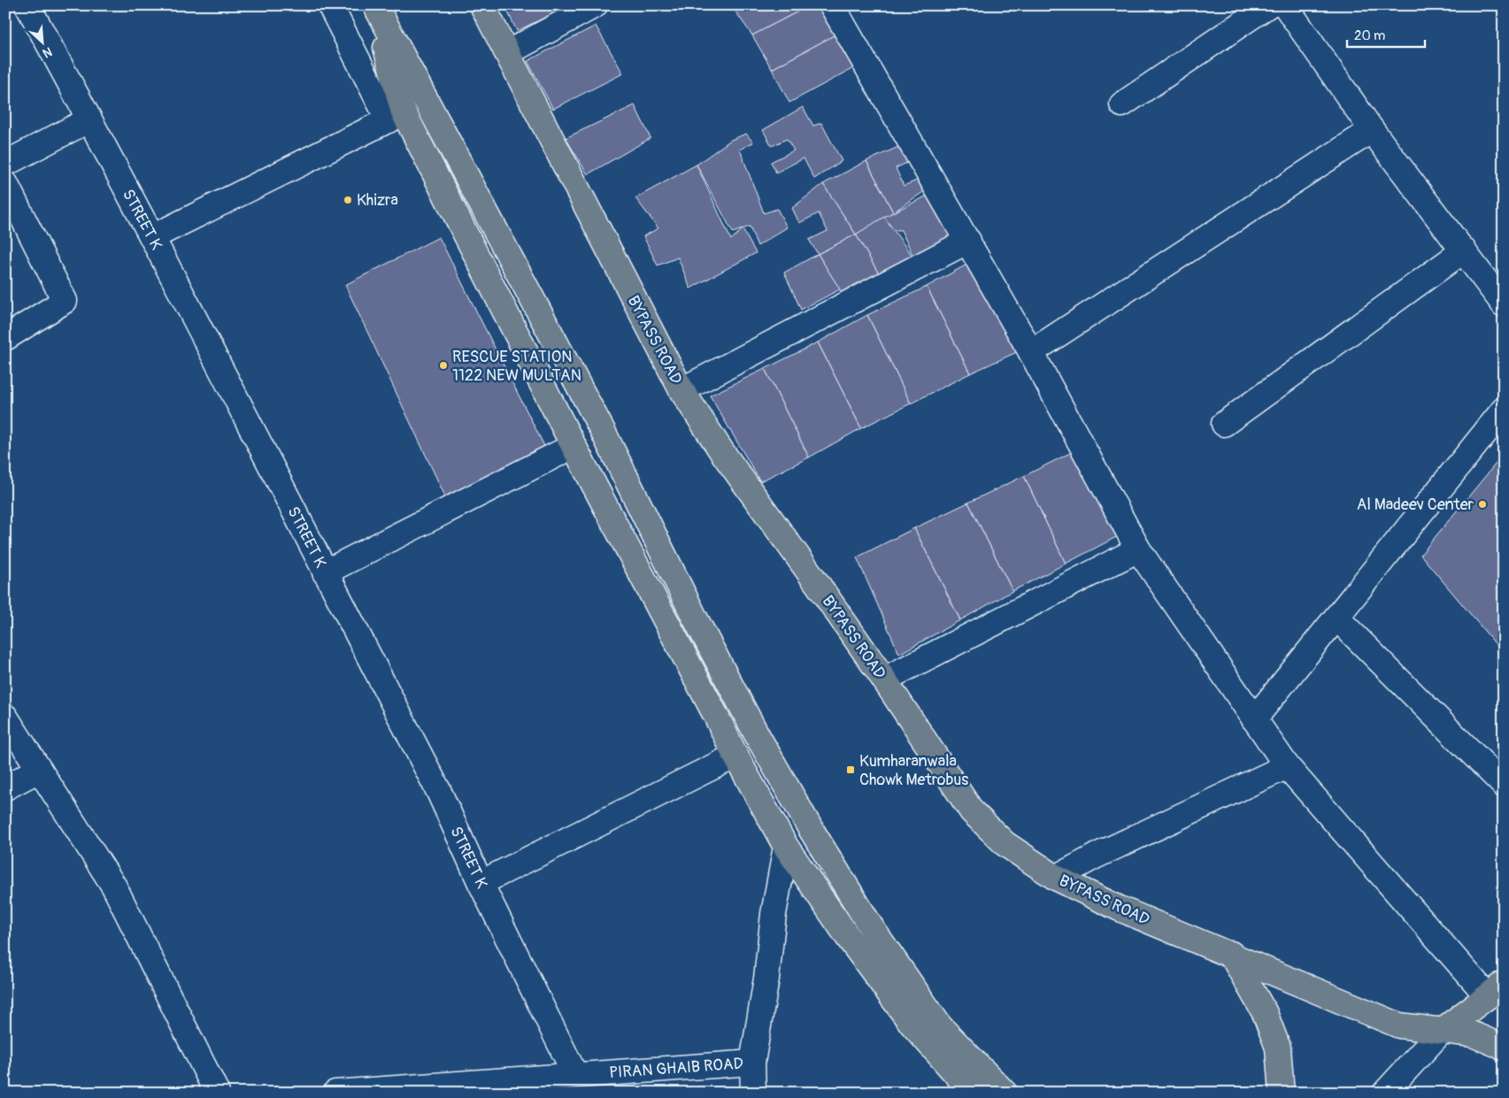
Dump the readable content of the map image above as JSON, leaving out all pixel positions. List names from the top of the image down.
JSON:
{
  "streets": {
    "main road": ["BYPASS ROAD"],
    "street": ["STREET K", "PIRAN GHAIB ROAD"]
  },
  "crossings": [
    ["STREET K", "PIRAN GHAIB ROAD"]
  ],
  "places": {
    "other": ["Khizra", "RESCUE STATION 1122 NEW MULTAN", "Al Madeev Center"],
    "transit": ["Kumharanwala Chowk Metrobus"]
  },
  "scale_bar": "20 m",
  "north": "bottom right"
}
